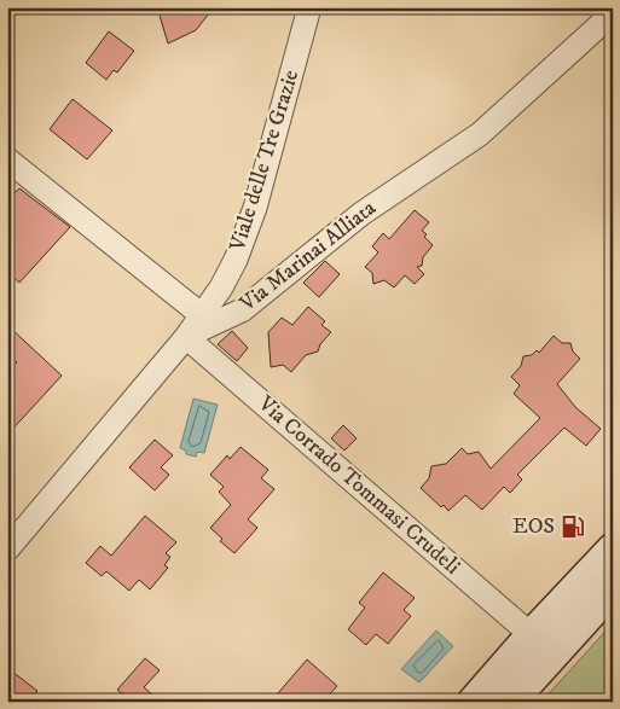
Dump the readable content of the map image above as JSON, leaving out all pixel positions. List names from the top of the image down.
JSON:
{
  "streets": {
    "street": ["Viale delle Tre Grazie", "Via Marinai Alliata", "Via Corrado Tommasi Crudeli"]
  },
  "crossings": [
    ["Viale delle Tre Grazie", "Via Marinai Alliata"],
    ["Viale delle Tre Grazie", "Via Corrado Tommasi Crudeli"],
    ["Via Marinai Alliata", "Via Corrado Tommasi Crudeli"]
  ],
  "places": {
    "fuel station": ["EOS"]
  }
}
